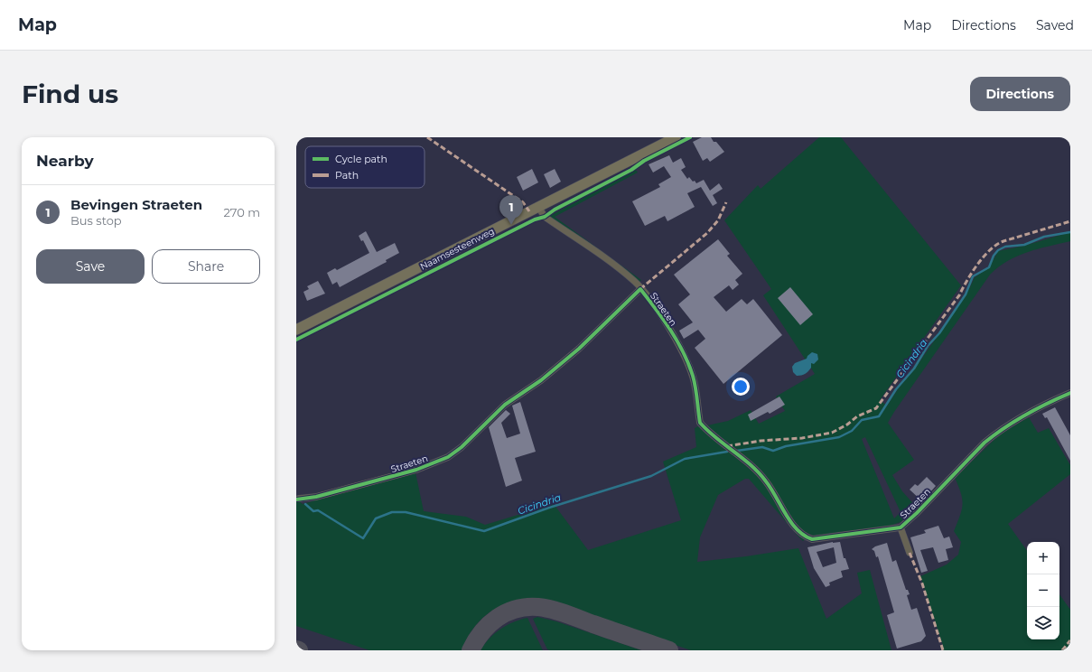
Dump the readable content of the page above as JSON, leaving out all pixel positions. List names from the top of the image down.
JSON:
{
  "streets": {
    "main road": ["Naamsesteenweg"],
    "street": ["Straeten"]
  },
  "crossings": [
    ["Naamsesteenweg", "Straeten"]
  ],
  "water": ["Cicindria"],
  "legend": ["Cycle path", "Path"],
  "page": {
    "header": "Map",
    "nav": ["Map", "Directions", "Saved"],
    "buttons": [
      "Directions",
      ["Save", "Share"]
    ],
    "title": "Find us",
    "heading": "Nearby",
    "list": [
      {
        "mark": "1",
        "name": "Bevingen Straeten",
        "note": "Bus stop",
        "value": "270 m"
      }
    ],
    "pins": "1",
    "map_buttons": ["+", "−"]
  }
}
